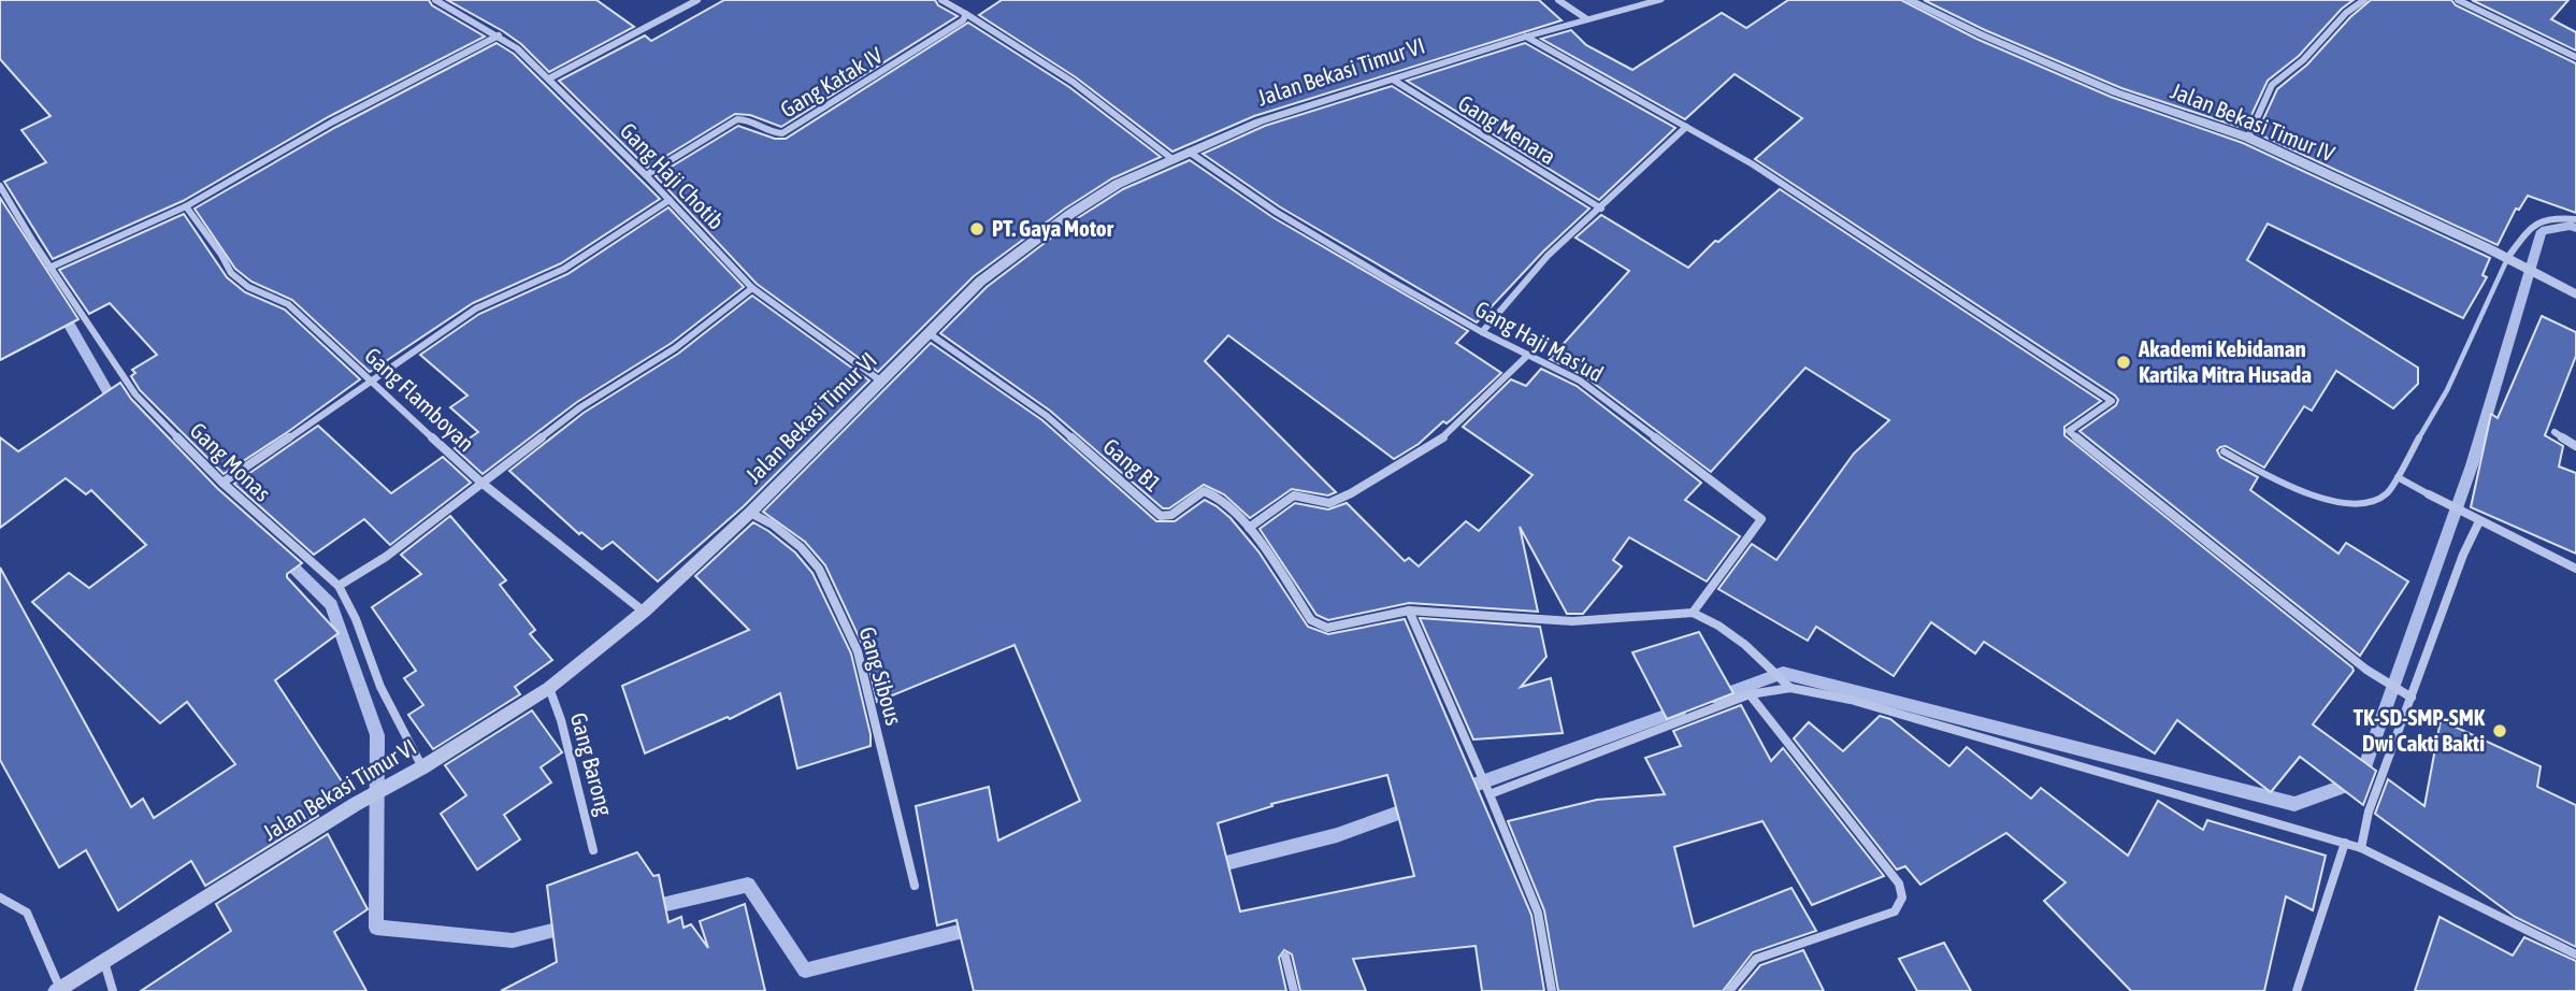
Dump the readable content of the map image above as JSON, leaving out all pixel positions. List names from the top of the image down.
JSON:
{
  "streets": {
    "street": [
      "Jalan Bekasi Timur VI",
      "Gang Katak IV",
      "Jalan Bekasi Timur IV",
      "Gang Menara",
      "Gang Haji Chotib",
      "Gang Haji Mas'ud",
      "Gang Flamboyan",
      "Gang Monas",
      "Gang B1",
      "Gang Sibous",
      "Gang Barong"
    ]
  },
  "crossings": [
    ["Jalan Bekasi Timur VI", "Gang Menara"],
    ["Jalan Bekasi Timur VI", "Gang Haji Chotib"],
    ["Jalan Bekasi Timur VI", "Gang Haji Mas'ud"],
    ["Jalan Bekasi Timur VI", "Gang Flamboyan"],
    ["Jalan Bekasi Timur VI", "Gang Monas"],
    ["Jalan Bekasi Timur VI", "Gang B1"],
    ["Jalan Bekasi Timur VI", "Gang Sibous"],
    ["Jalan Bekasi Timur VI", "Gang Barong"],
    ["Gang Katak IV", "Gang Haji Chotib"]
  ],
  "places": ["PT. Gaya Motor", "Akademi Kebidanan Kartika Mitra Husada", "TK-SD-SMP-SMK Dwi Cakti Bakti"]
}
